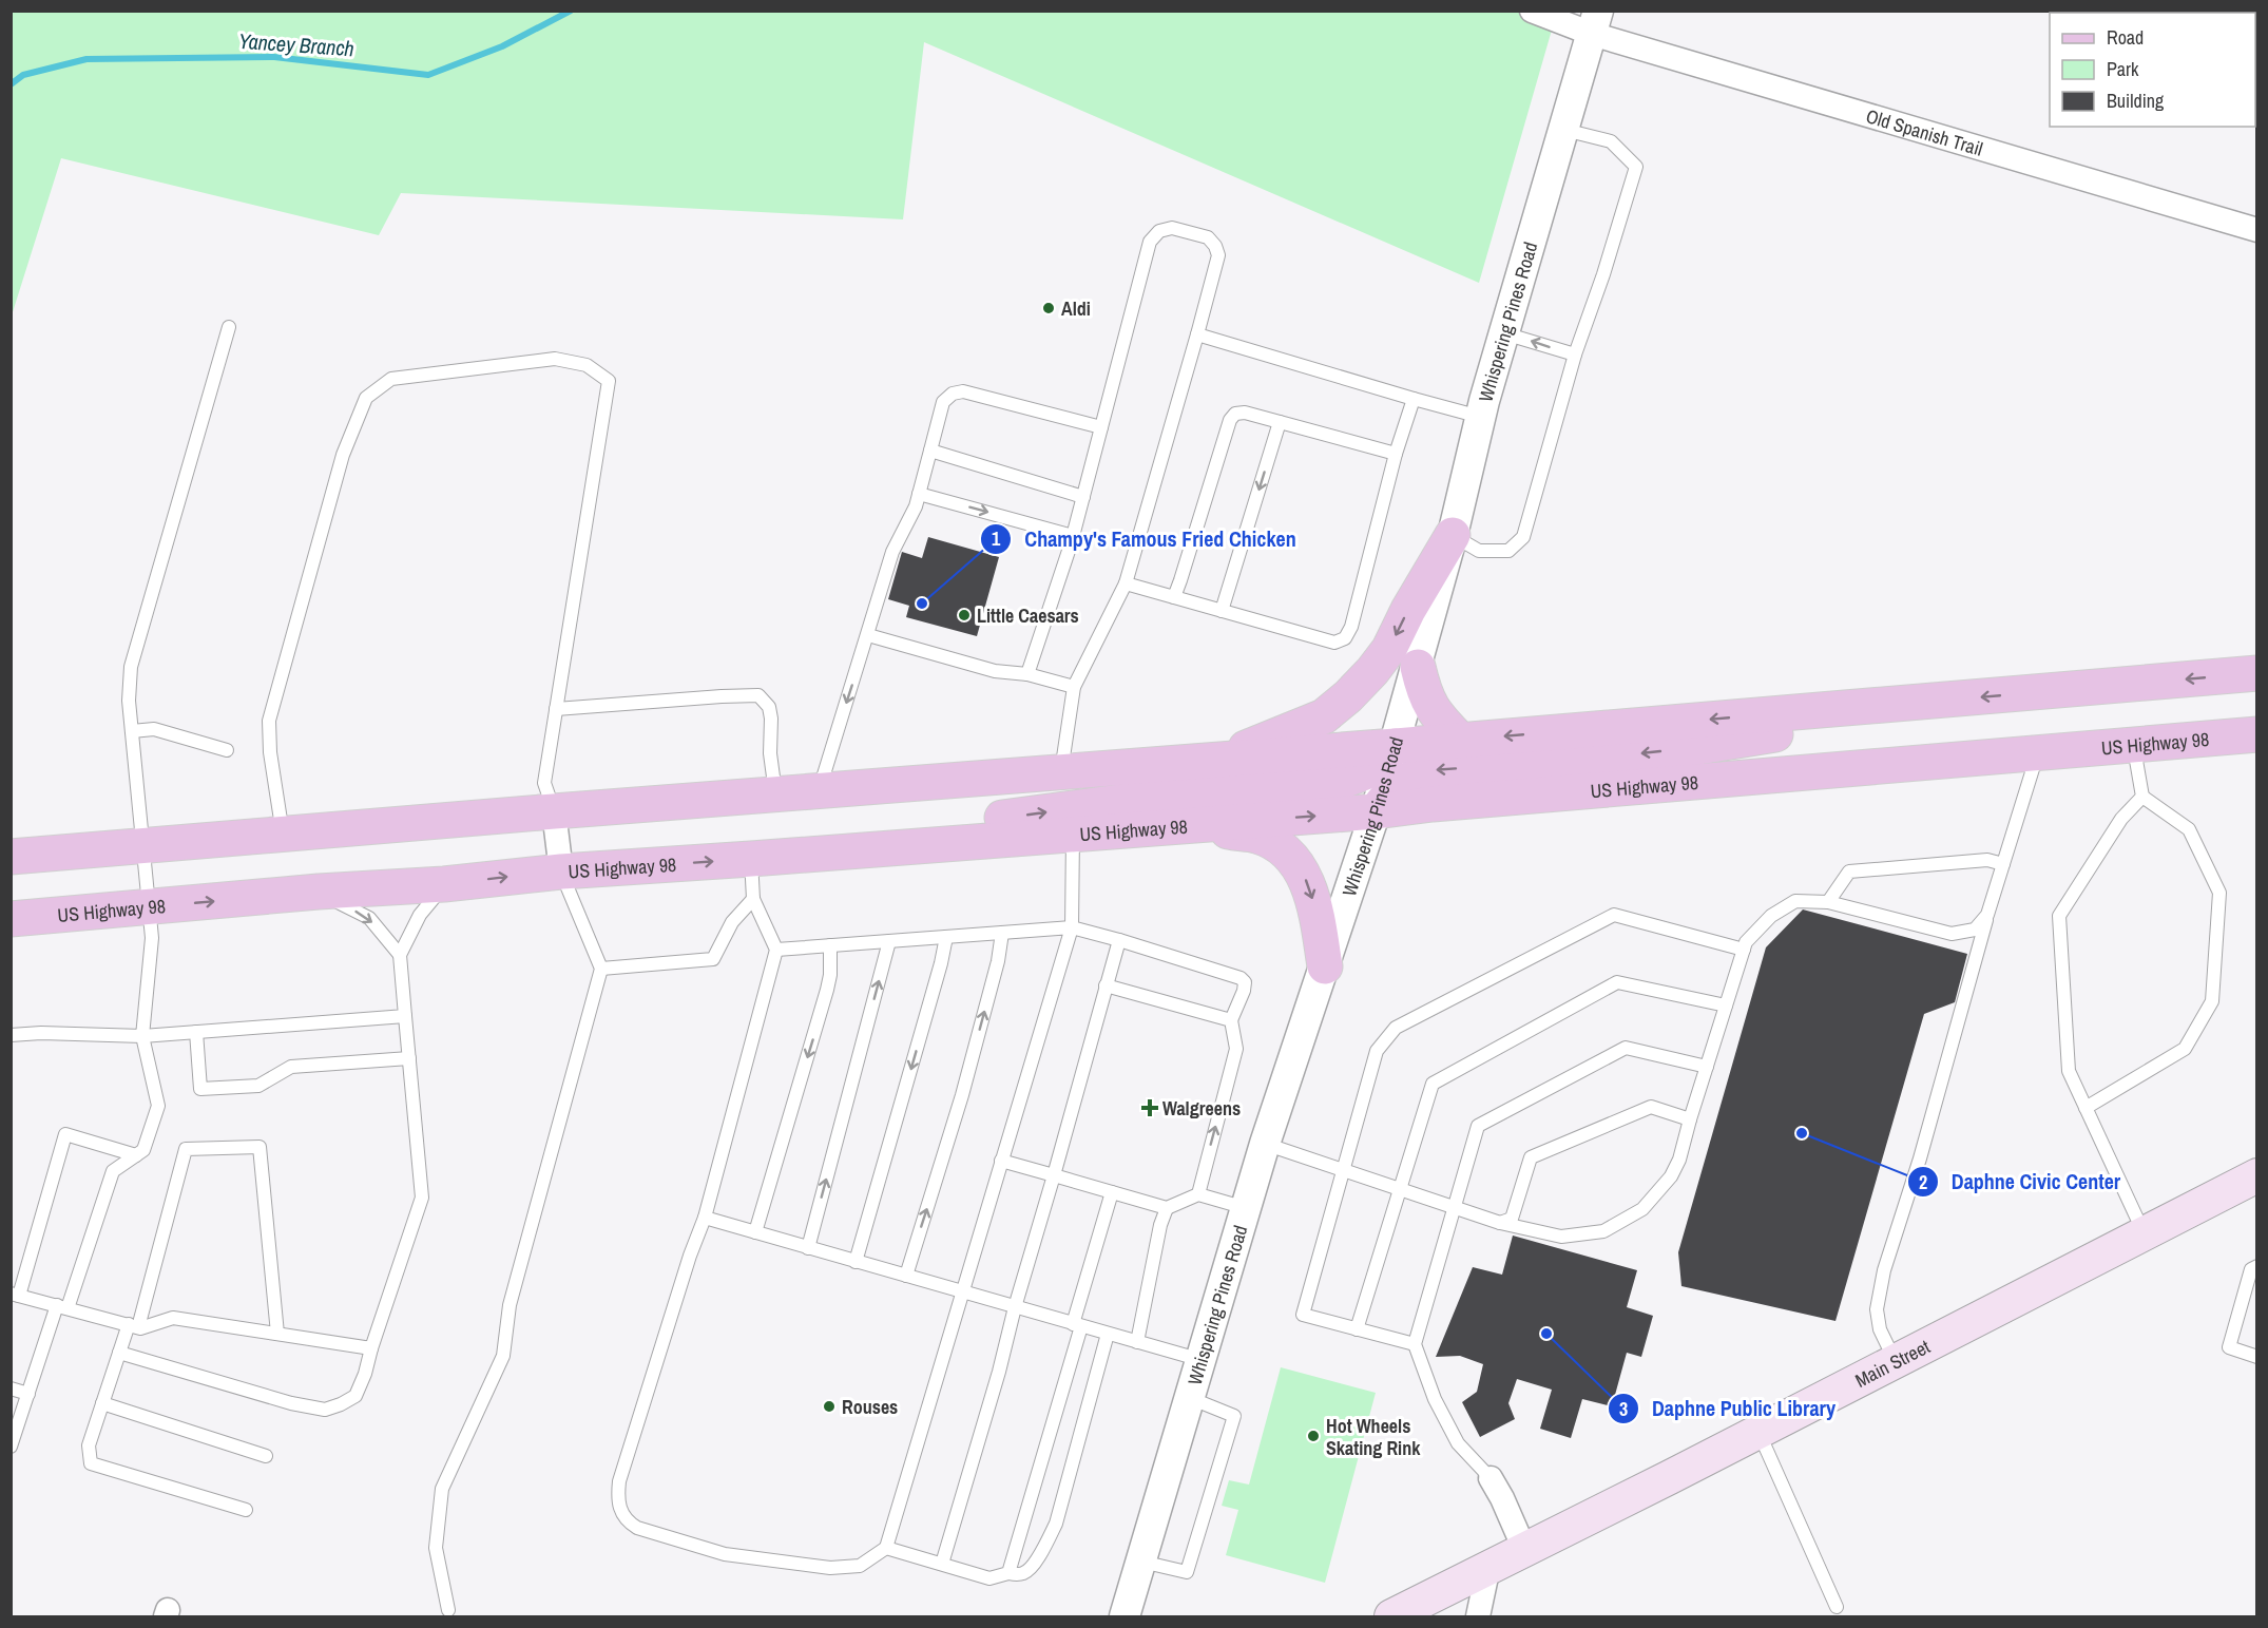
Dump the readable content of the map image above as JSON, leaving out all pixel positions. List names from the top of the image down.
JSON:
{
  "streets": {
    "main road": ["US Highway 98", "Main Street"],
    "street": ["Old Spanish Trail", "Whispering Pines Road"]
  },
  "crossings": [
    ["Old Spanish Trail", "Whispering Pines Road"],
    ["Whispering Pines Road", "US Highway 98"]
  ],
  "water": ["Yancey Branch"],
  "places": {
    "other": [
      "Aldi",
      "Champy's Famous Fried Chicken",
      "Little Caesars",
      "Daphne Civic Center",
      "Daphne Public Library",
      "Rouses",
      "Hot Wheels Skating Rink"
    ],
    "health": ["Walgreens"]
  },
  "legend": ["Road", "Park", "Building"]
}
